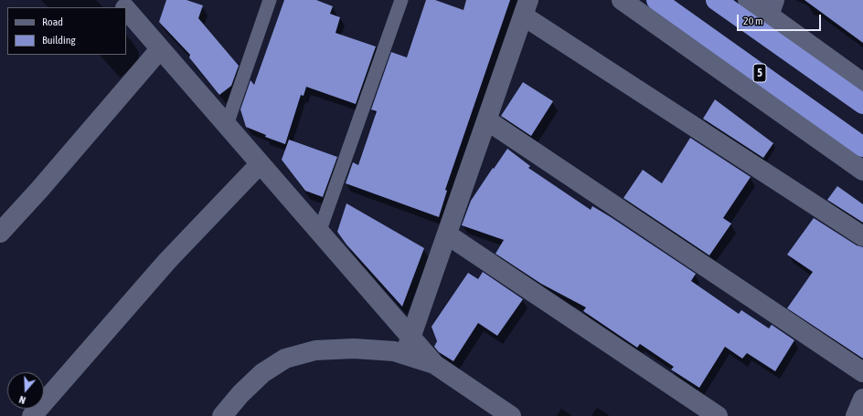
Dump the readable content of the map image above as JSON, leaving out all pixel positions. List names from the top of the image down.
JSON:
{
  "streets": {
    "highway": ["5"]
  },
  "legend": ["Road", "Building"],
  "scale_bar": "20 m",
  "north": "bottom"
}
